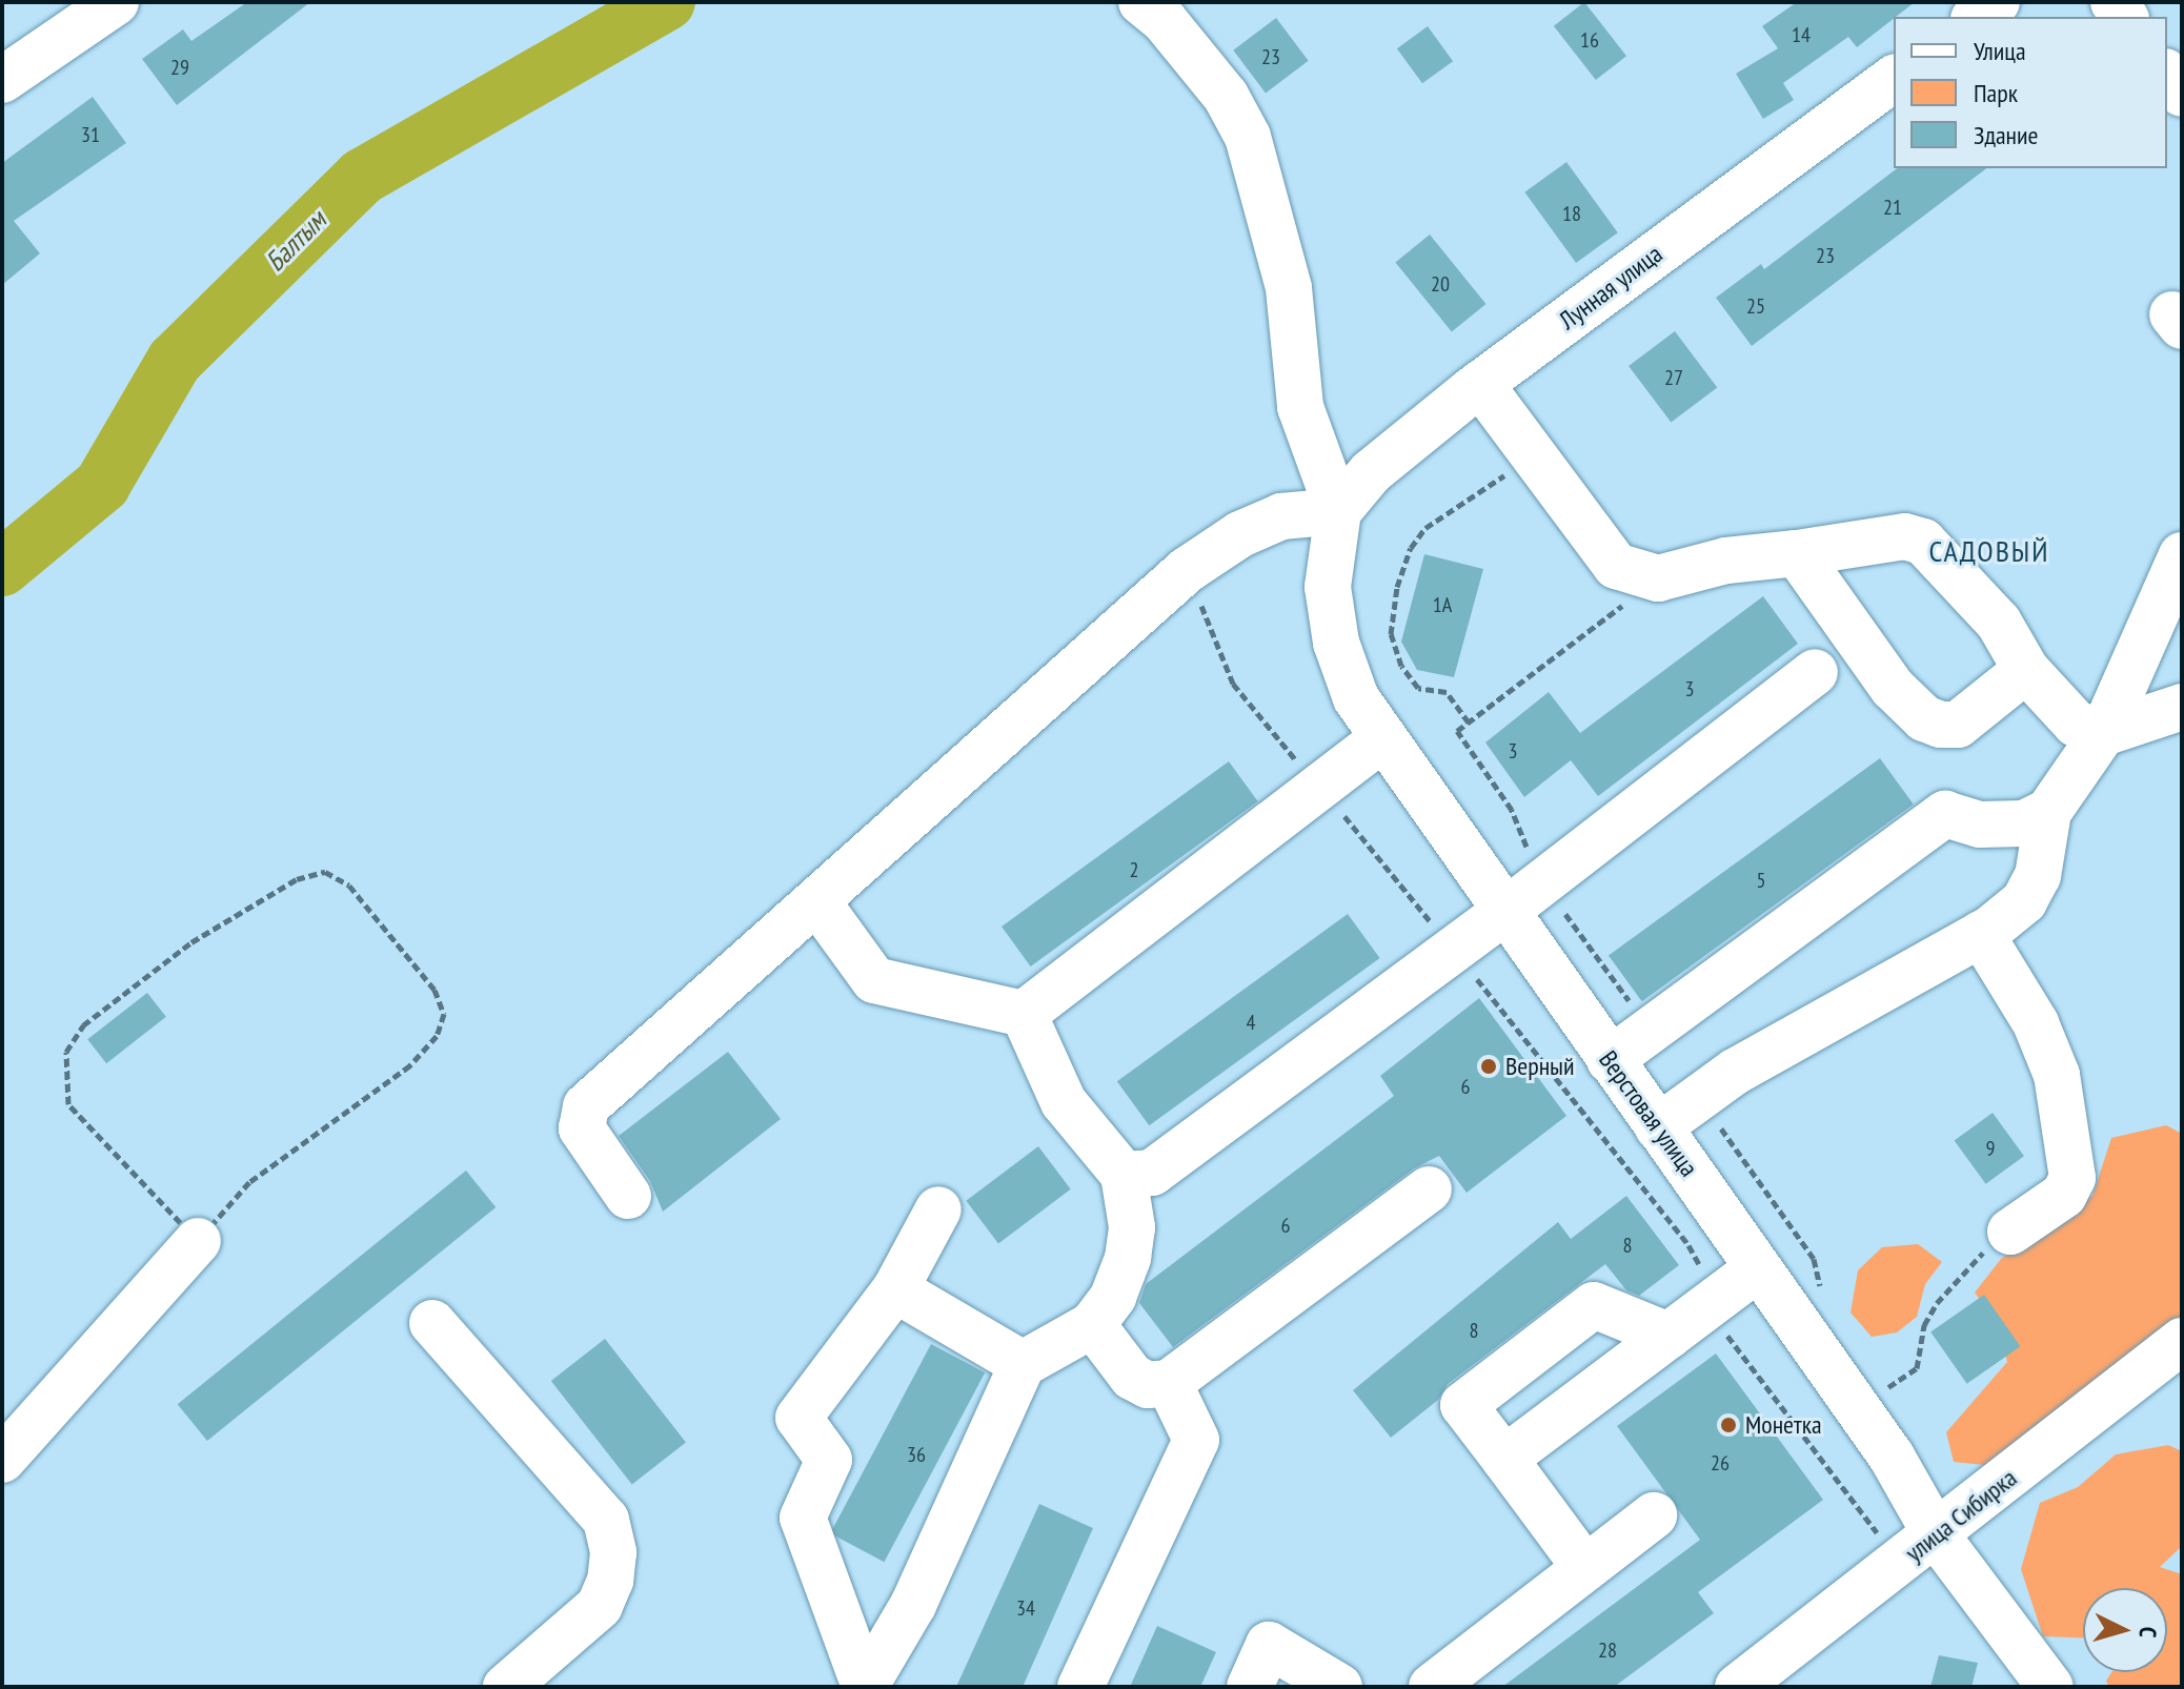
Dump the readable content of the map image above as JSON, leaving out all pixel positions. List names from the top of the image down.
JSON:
{
  "streets": {
    "street": ["Лунная улица", "Верстовая улица", "улица Сибирка"]
  },
  "crossings": [
    ["Лунная улица", "Верстовая улица"],
    ["Верстовая улица", "улица Сибирка"]
  ],
  "districts": ["САДОВЫЙ"],
  "water": ["Балтым"],
  "places": ["Верный", "Монетка"],
  "house_numbers": [
    "14",
    "16",
    "23",
    "29",
    "31",
    "21",
    "18",
    "23",
    "20",
    "25",
    "27",
    "1А",
    "3",
    "3",
    "2",
    "5",
    "4",
    "6",
    "9",
    "6",
    "8",
    "8",
    "36",
    "26",
    "34",
    "28"
  ],
  "legend": ["Улица", "Парк", "Здание"],
  "north": "right"
}
